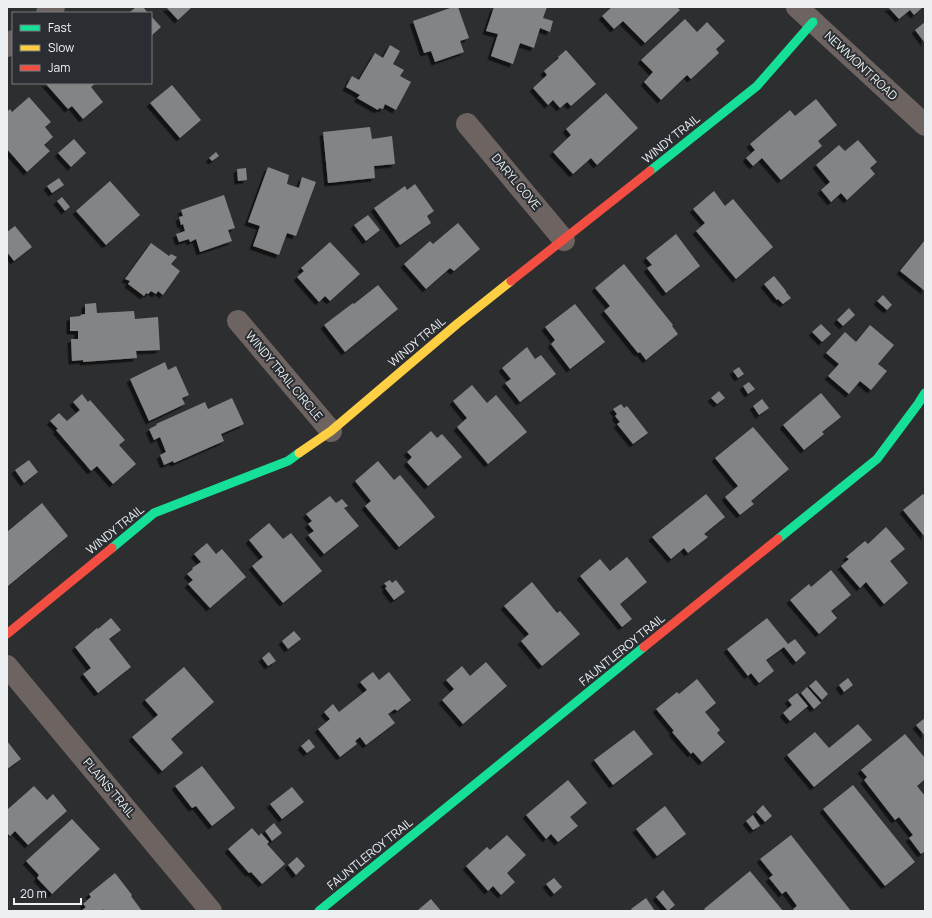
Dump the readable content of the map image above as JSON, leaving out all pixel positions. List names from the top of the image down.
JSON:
{
  "streets": {
    "street": [
      "NEWMONT ROAD",
      "WINDY TRAIL",
      "DARYL COVE",
      "WINDY TRAIL CIRCLE",
      "FAUNTLEROY TRAIL",
      "PLAINS TRAIL"
    ]
  },
  "crossings": [
    ["NEWMONT ROAD", "WINDY TRAIL"],
    ["WINDY TRAIL", "DARYL COVE"],
    ["WINDY TRAIL", "WINDY TRAIL CIRCLE"]
  ],
  "legend": ["Fast", "Slow", "Jam"],
  "scale_bar": "20 m"
}
